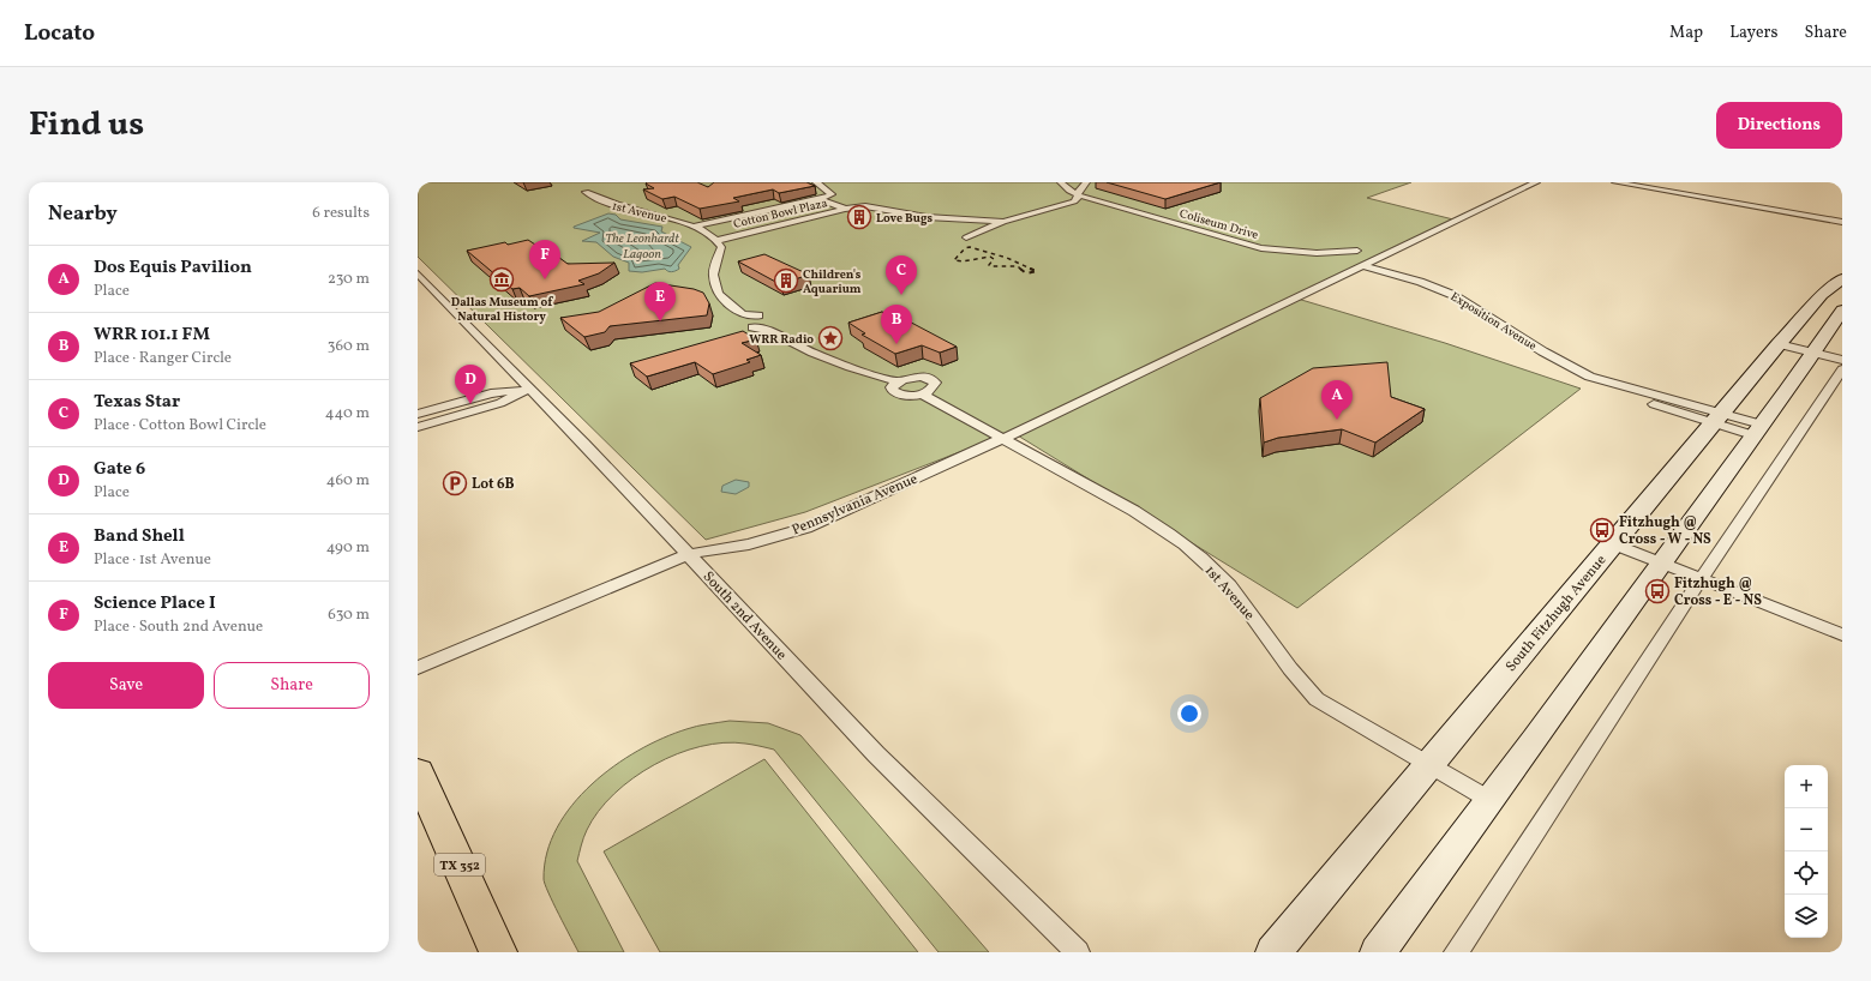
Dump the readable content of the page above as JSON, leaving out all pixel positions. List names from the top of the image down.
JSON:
{
  "streets": {
    "main road": ["South Fitzhugh Avenue", "TX 352"],
    "street": [
      "1st Avenue",
      "Cotton Bowl Plaza",
      "Coliseum Drive",
      "Exposition Avenue",
      "Pennsylvania Avenue",
      "South 2nd Avenue"
    ]
  },
  "crossings": [
    ["1st Avenue", "Cotton Bowl Plaza"],
    ["1st Avenue", "Pennsylvania Avenue"],
    ["1st Avenue", "South Fitzhugh Avenue"],
    ["Exposition Avenue", "Pennsylvania Avenue"],
    ["Exposition Avenue", "South Fitzhugh Avenue"],
    ["Pennsylvania Avenue", "South 2nd Avenue"]
  ],
  "water": ["The Leonhardt Lagoon"],
  "places": {
    "building": ["Love Bugs", "Children's Aquarium"],
    "museum": ["Dallas Museum of Natural History"],
    "place": ["WRR Radio"],
    "parking": ["Lot 6B"],
    "bus stop": ["Fitzhugh @ Cross - W - NS", "Fitzhugh @ Cross - E - NS"]
  },
  "page": {
    "header": "Locato",
    "nav": ["Map", "Layers", "Share"],
    "title": "Find us",
    "buttons": [
      "Directions",
      ["Save", "Share"]
    ],
    "heading": ["Nearby", "6 results"],
    "pins": [
      "F",
      "C",
      "E",
      "B",
      "D",
      "A"
    ],
    "list": [
      {
        "mark": "A",
        "name": "Dos Equis Pavilion",
        "note": "Place",
        "value": "230 m"
      },
      {
        "mark": "B",
        "name": "WRR 101.1 FM",
        "note": "Place · Ranger Circle",
        "value": "360 m"
      },
      {
        "mark": "C",
        "name": "Texas Star",
        "note": "Place · Cotton Bowl Circle",
        "value": "440 m"
      },
      {
        "mark": "D",
        "name": "Gate 6",
        "note": "Place",
        "value": "460 m"
      },
      {
        "mark": "E",
        "name": "Band Shell",
        "note": "Place · 1st Avenue",
        "value": "490 m"
      },
      {
        "mark": "F",
        "name": "Science Place I",
        "note": "Place · South 2nd Avenue",
        "value": "630 m"
      }
    ],
    "map_buttons": ["+", "−"]
  }
}
